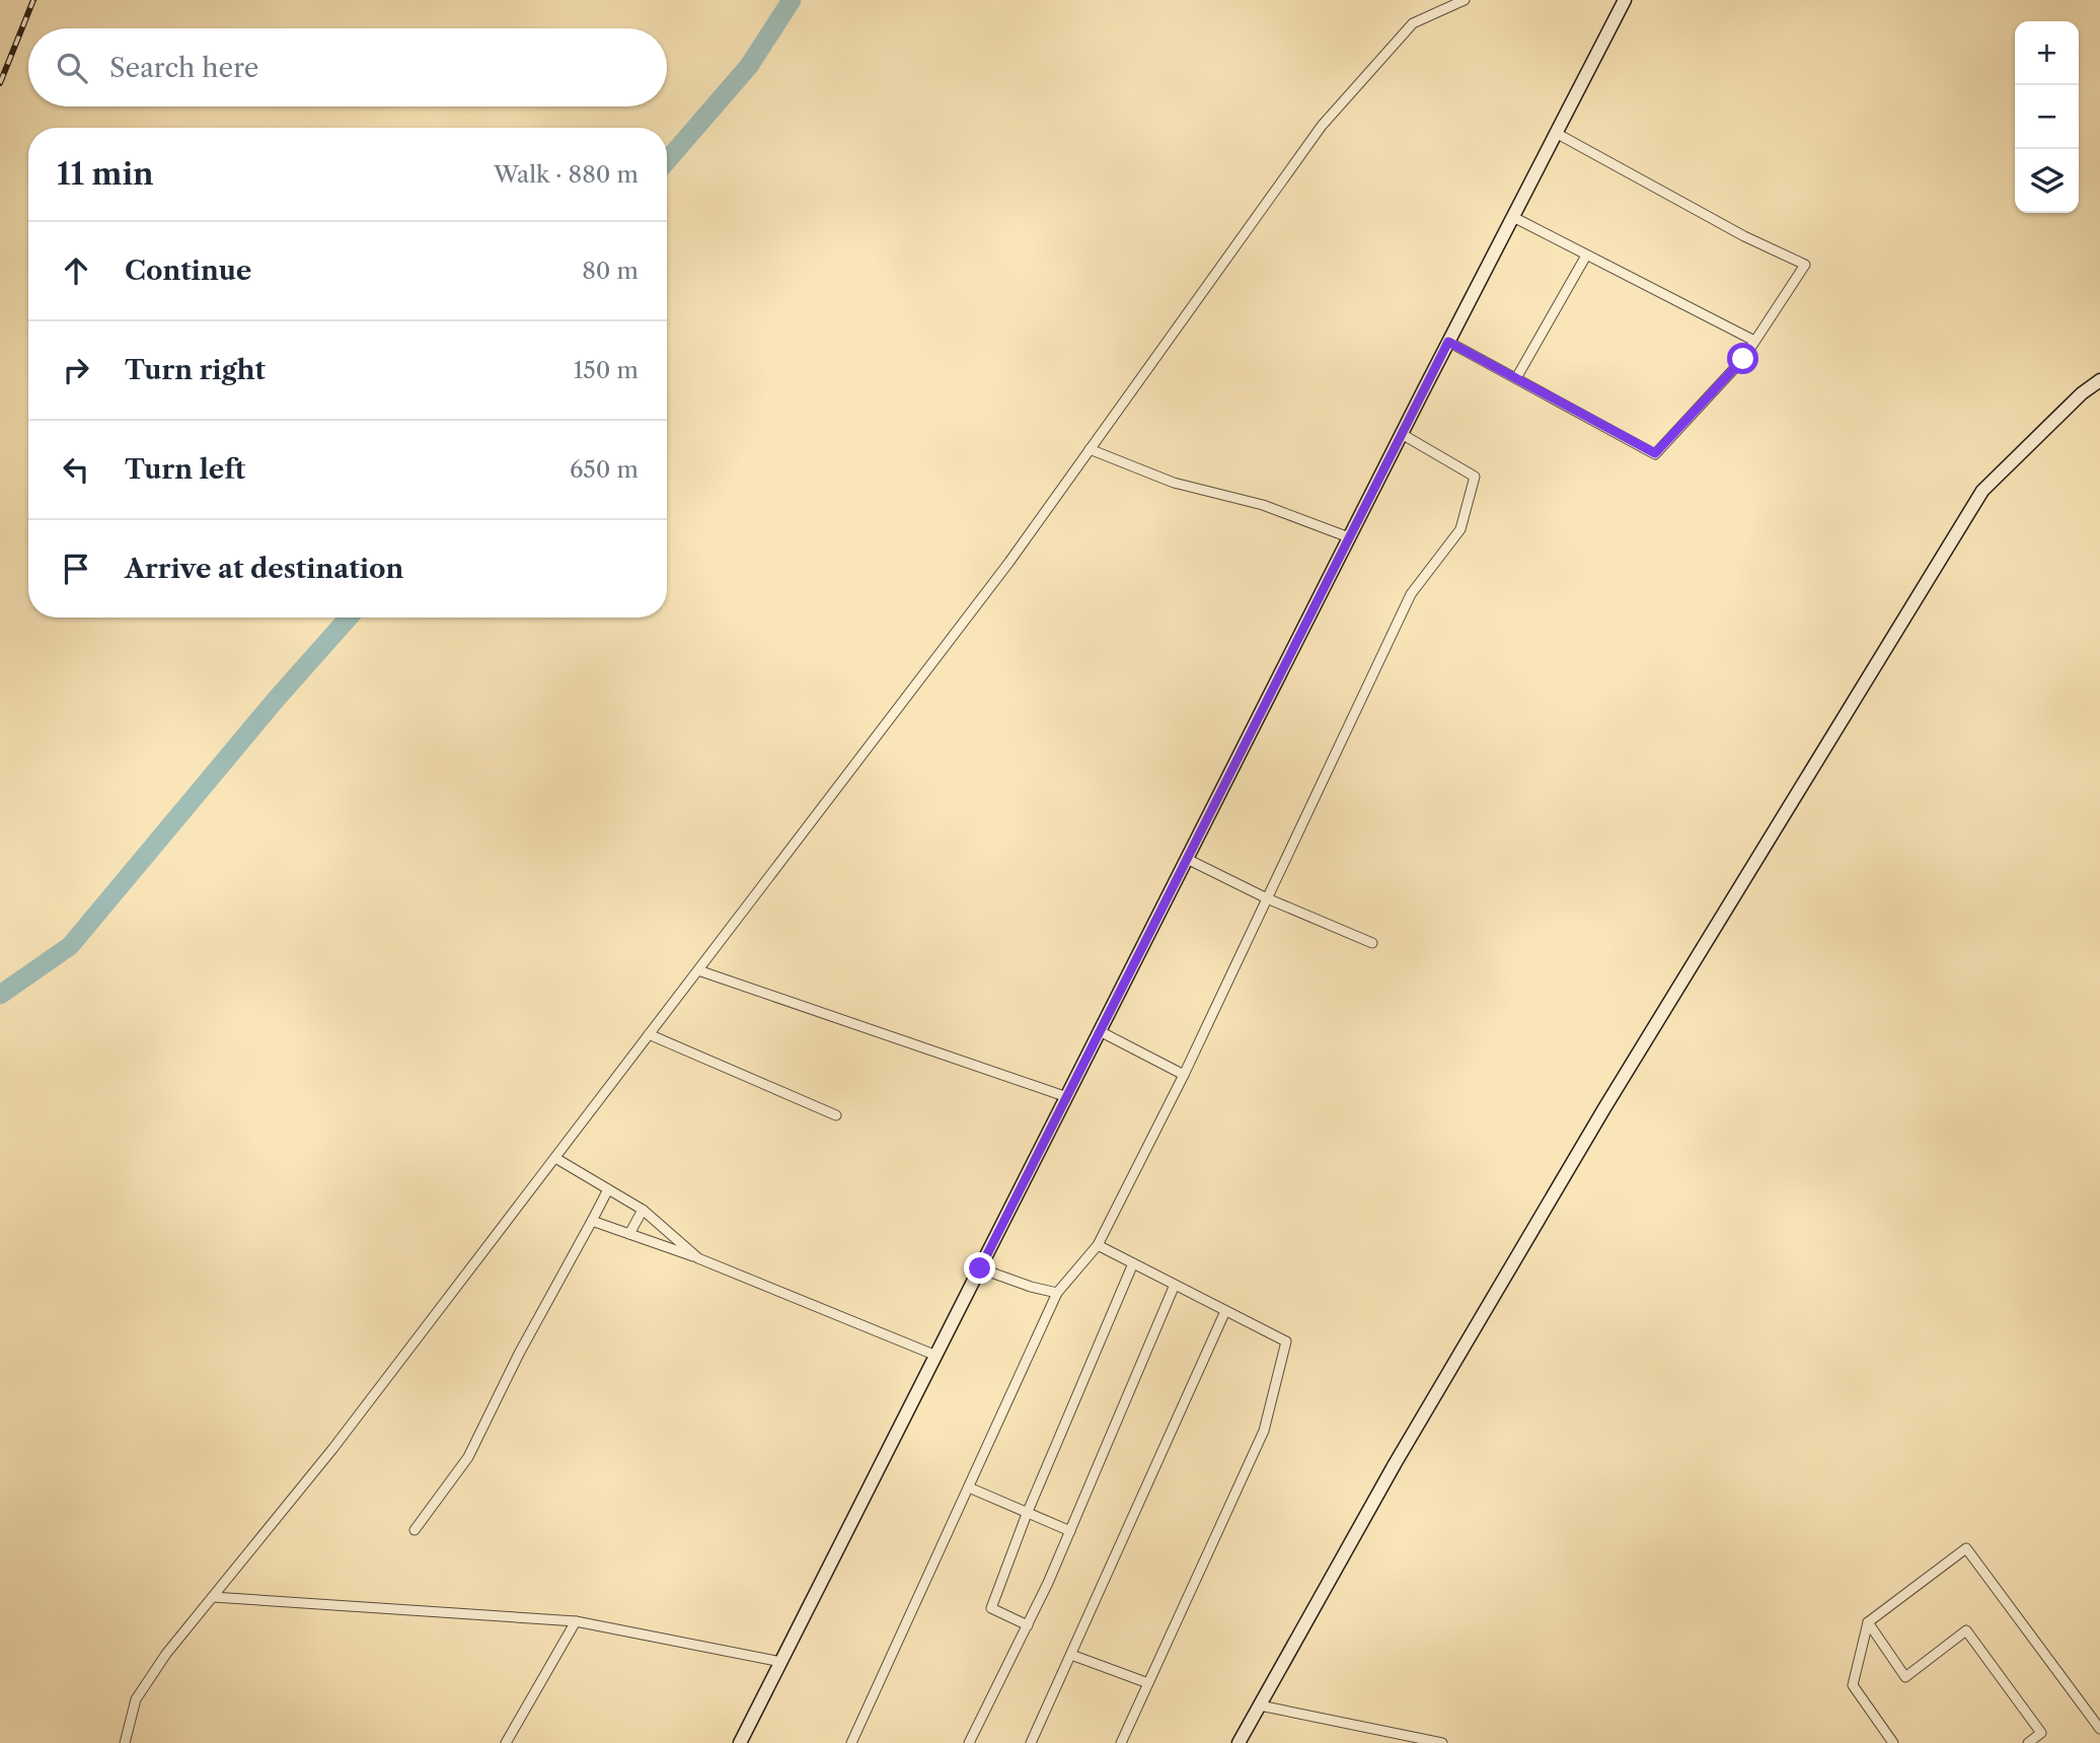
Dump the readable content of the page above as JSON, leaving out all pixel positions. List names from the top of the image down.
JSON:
{
  "page": {
    "map_buttons": ["+", "−"],
    "search": "Search here",
    "heading": ["11 min", "Walk · 880 m"],
    "list": [
      ["Continue", "80 m"],
      ["Turn right", "150 m"],
      ["Turn left", "650 m"],
      "Arrive at destination"
    ]
  }
}
